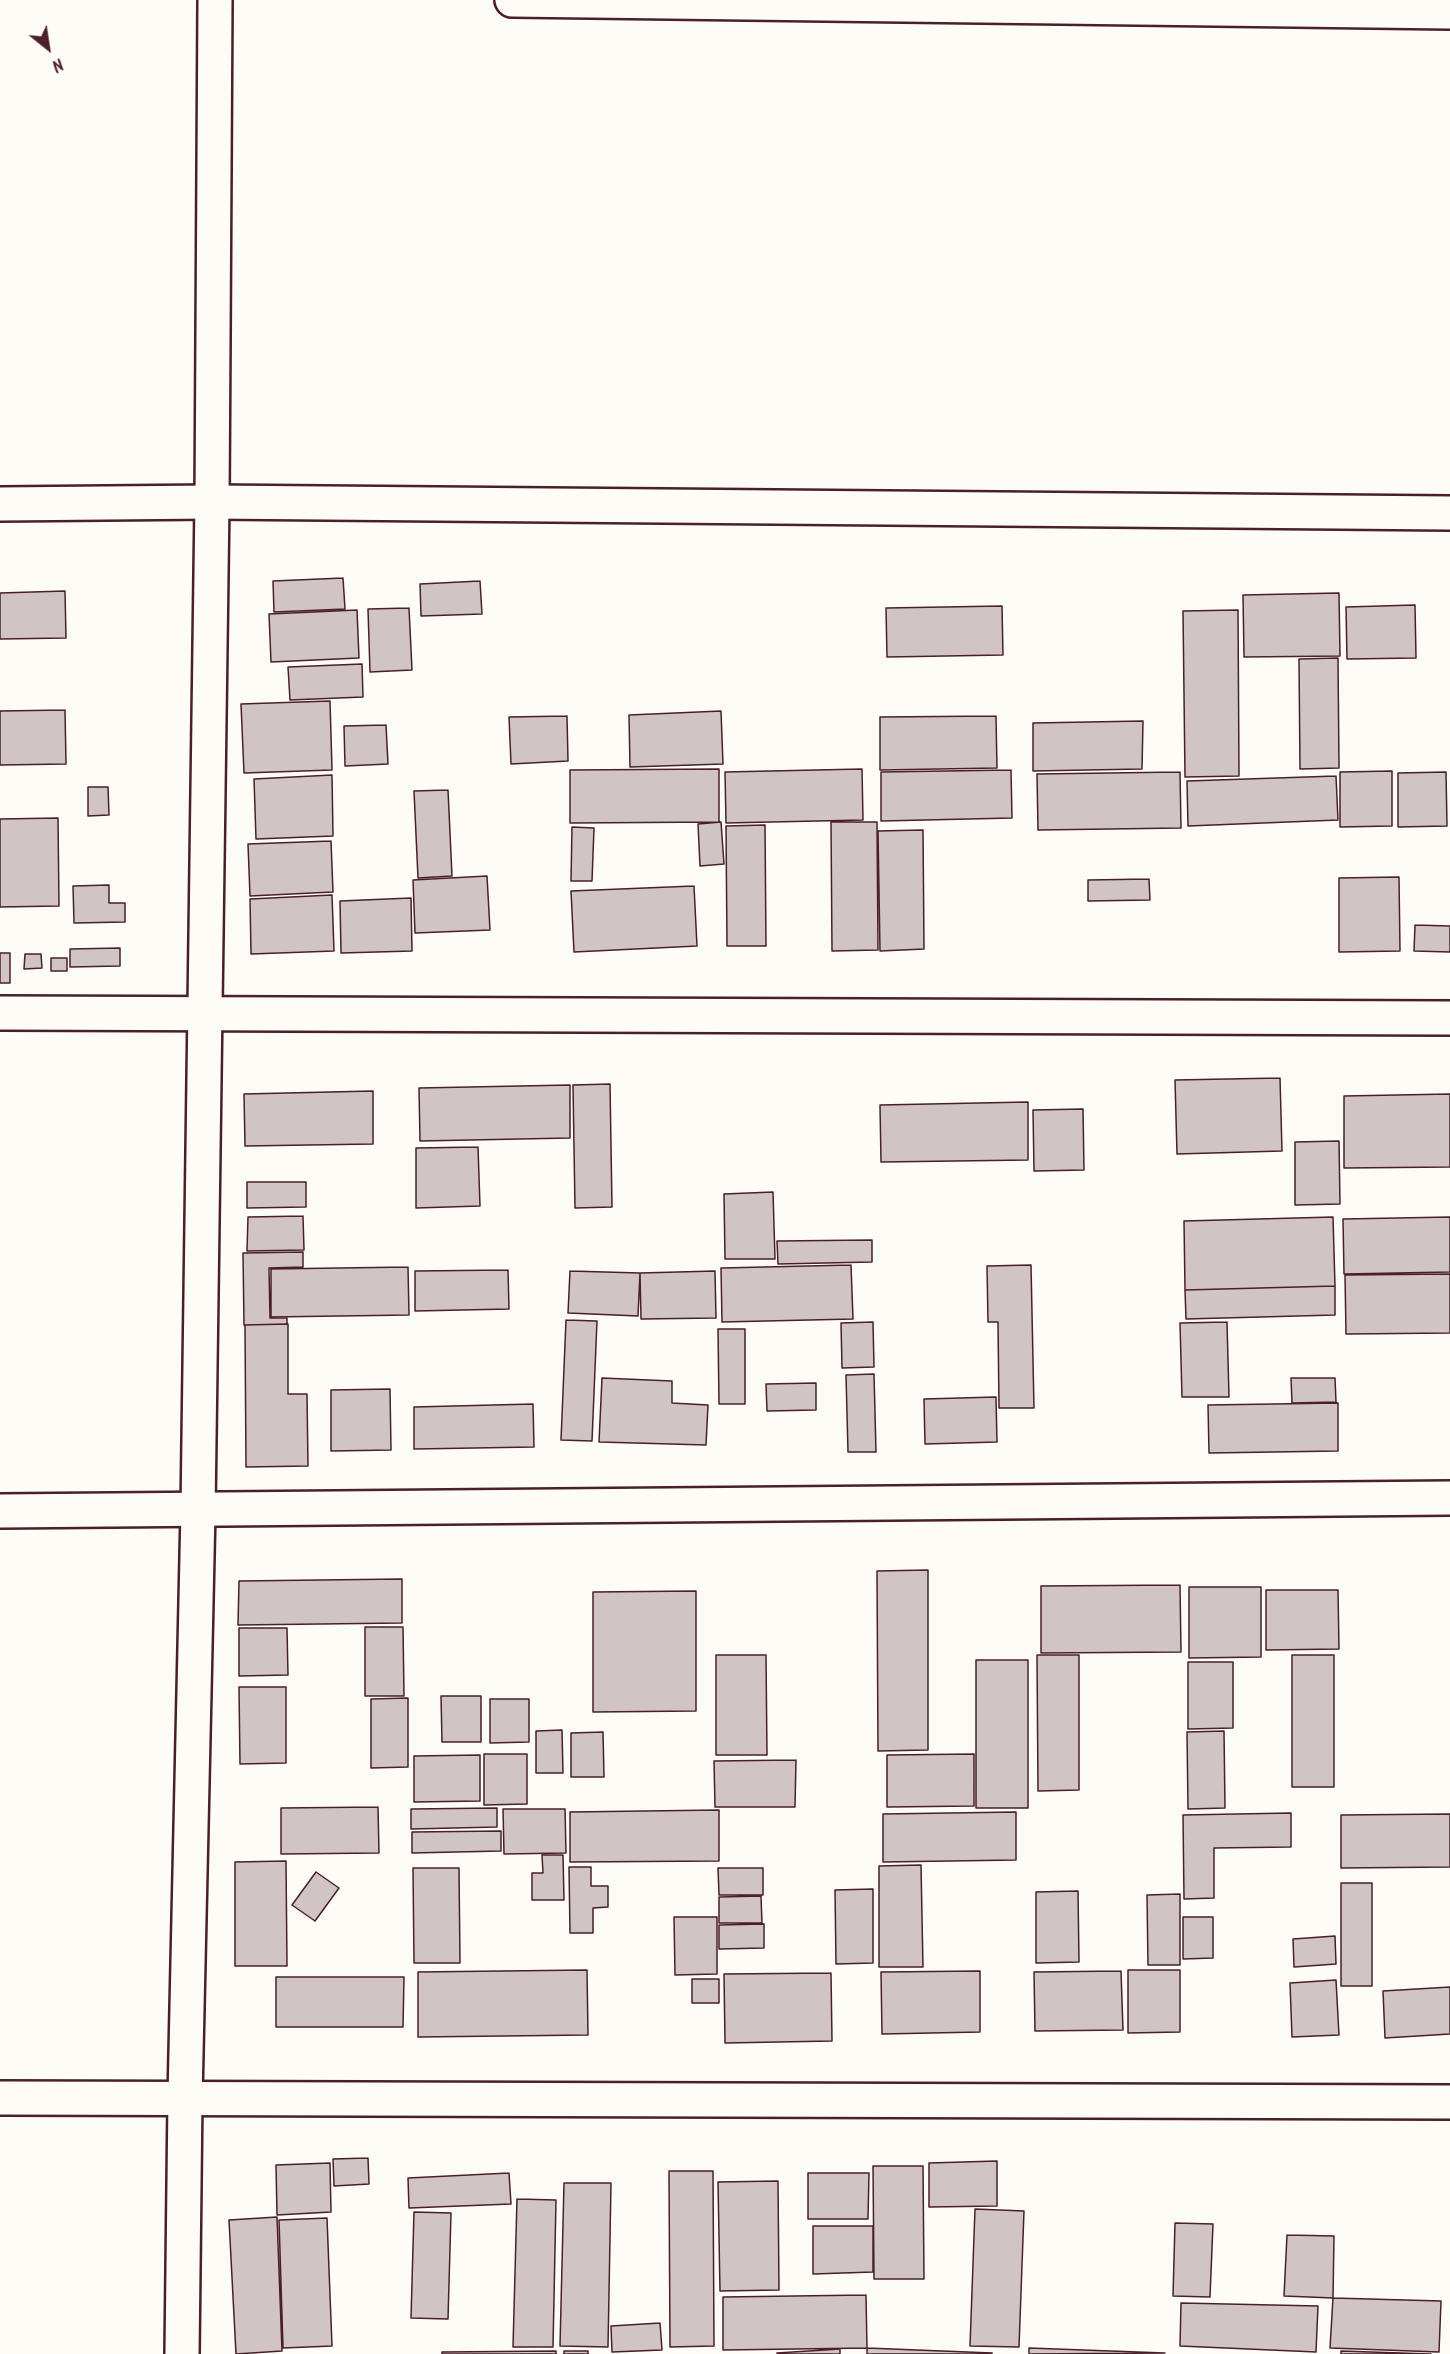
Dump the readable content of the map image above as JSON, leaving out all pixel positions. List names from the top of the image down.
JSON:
{
  "north": "bottom right"
}
